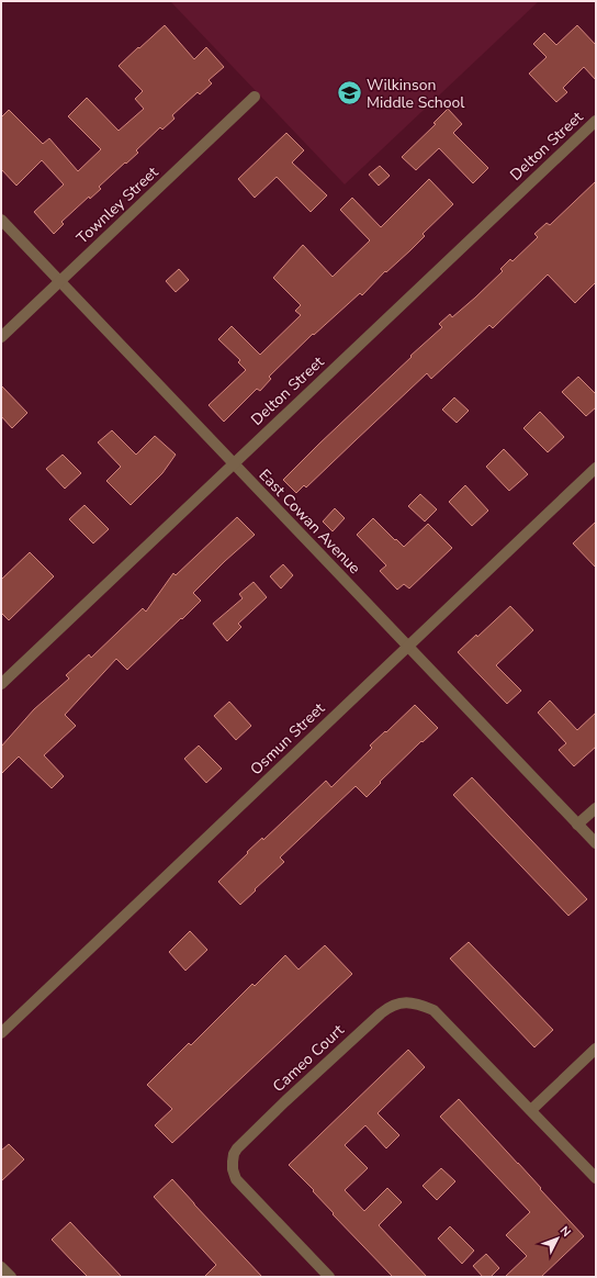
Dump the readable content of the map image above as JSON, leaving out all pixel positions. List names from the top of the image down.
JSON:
{
  "streets": {
    "street": [
      "Delton Street",
      "Townley Street",
      "East Cowan Avenue",
      "Osmun Street",
      "Cameo Court"
    ]
  },
  "crossings": [
    ["Delton Street", "East Cowan Avenue"],
    ["Townley Street", "East Cowan Avenue"],
    ["East Cowan Avenue", "Osmun Street"]
  ],
  "places": {
    "school or university": ["Wilkinson Middle School"]
  },
  "north": "top right"
}
